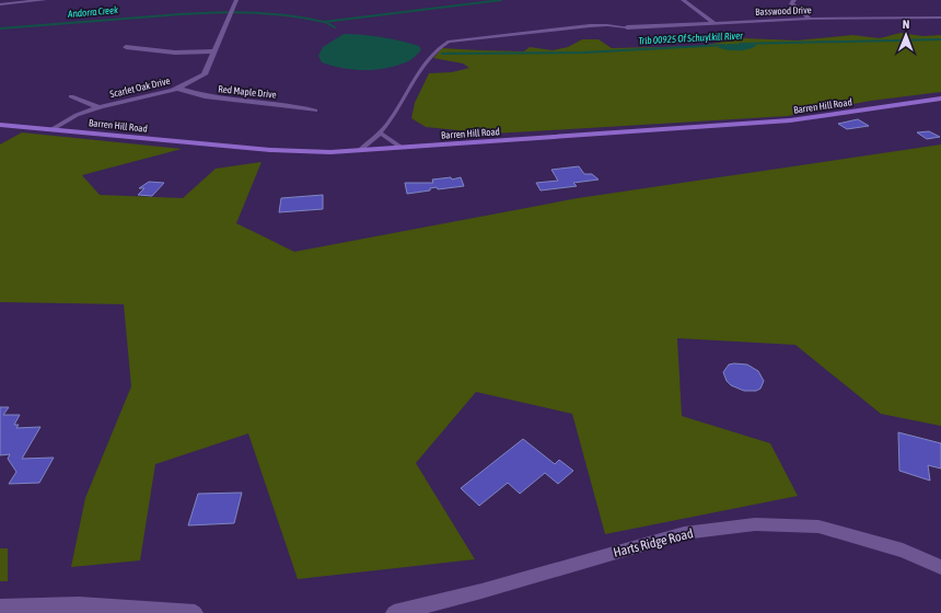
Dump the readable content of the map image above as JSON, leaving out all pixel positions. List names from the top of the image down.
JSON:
{
  "streets": {
    "street": [
      "Basswood Drive",
      "Scarlet Oak Drive",
      "Red Maple Drive",
      "Barren Hill Road",
      "Harts Ridge Road"
    ]
  },
  "crossings": [
    ["Scarlet Oak Drive", "Red Maple Drive"],
    ["Scarlet Oak Drive", "Barren Hill Road"]
  ],
  "water": ["Andorra Creek", "Trib 00925 Of Schuylkill River"],
  "north": "top"
}
